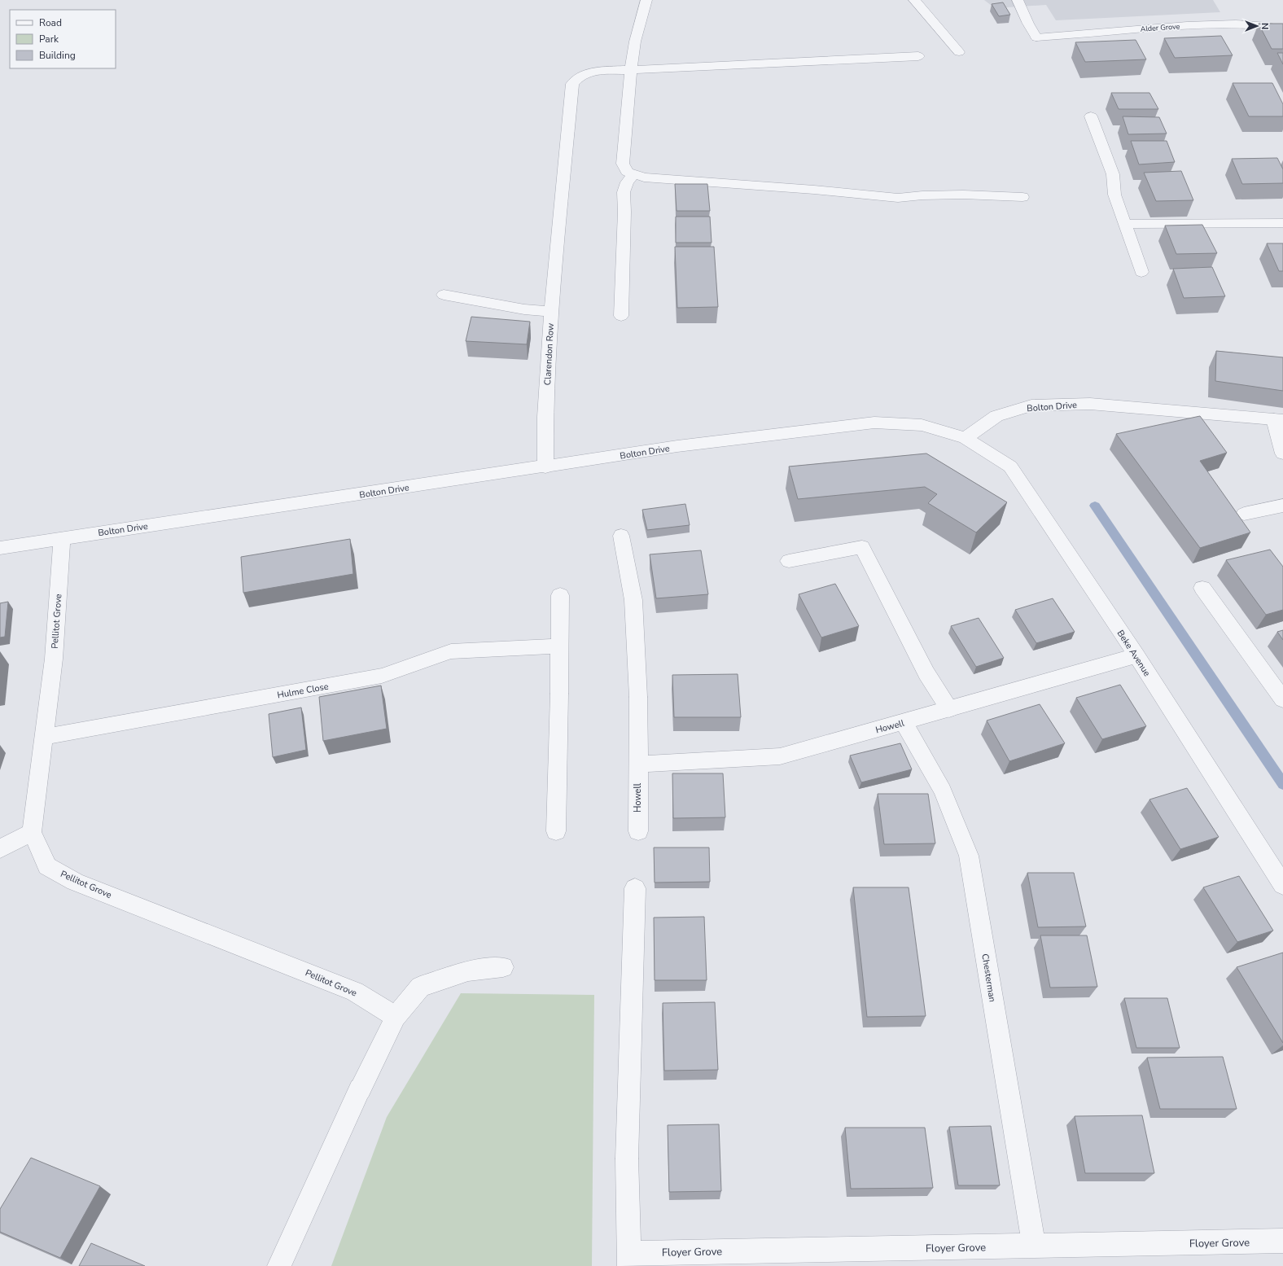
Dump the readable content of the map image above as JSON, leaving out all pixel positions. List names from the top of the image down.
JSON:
{
  "streets": {
    "street": [
      "Alder Grove",
      "Clarendon Row",
      "Bolton Drive",
      "Pellitot Grove",
      "Beke Avenue",
      "Hulme Close",
      "Howell",
      "Chesterman",
      "Floyer Grove"
    ]
  },
  "crossings": [
    ["Clarendon Row", "Bolton Drive"],
    ["Bolton Drive", "Pellitot Grove"],
    ["Bolton Drive", "Beke Avenue"],
    ["Pellitot Grove", "Hulme Close"],
    ["Beke Avenue", "Howell"],
    ["Howell", "Chesterman"],
    ["Chesterman", "Floyer Grove"]
  ],
  "legend": ["Road", "Park", "Building"],
  "north": "right"
}
